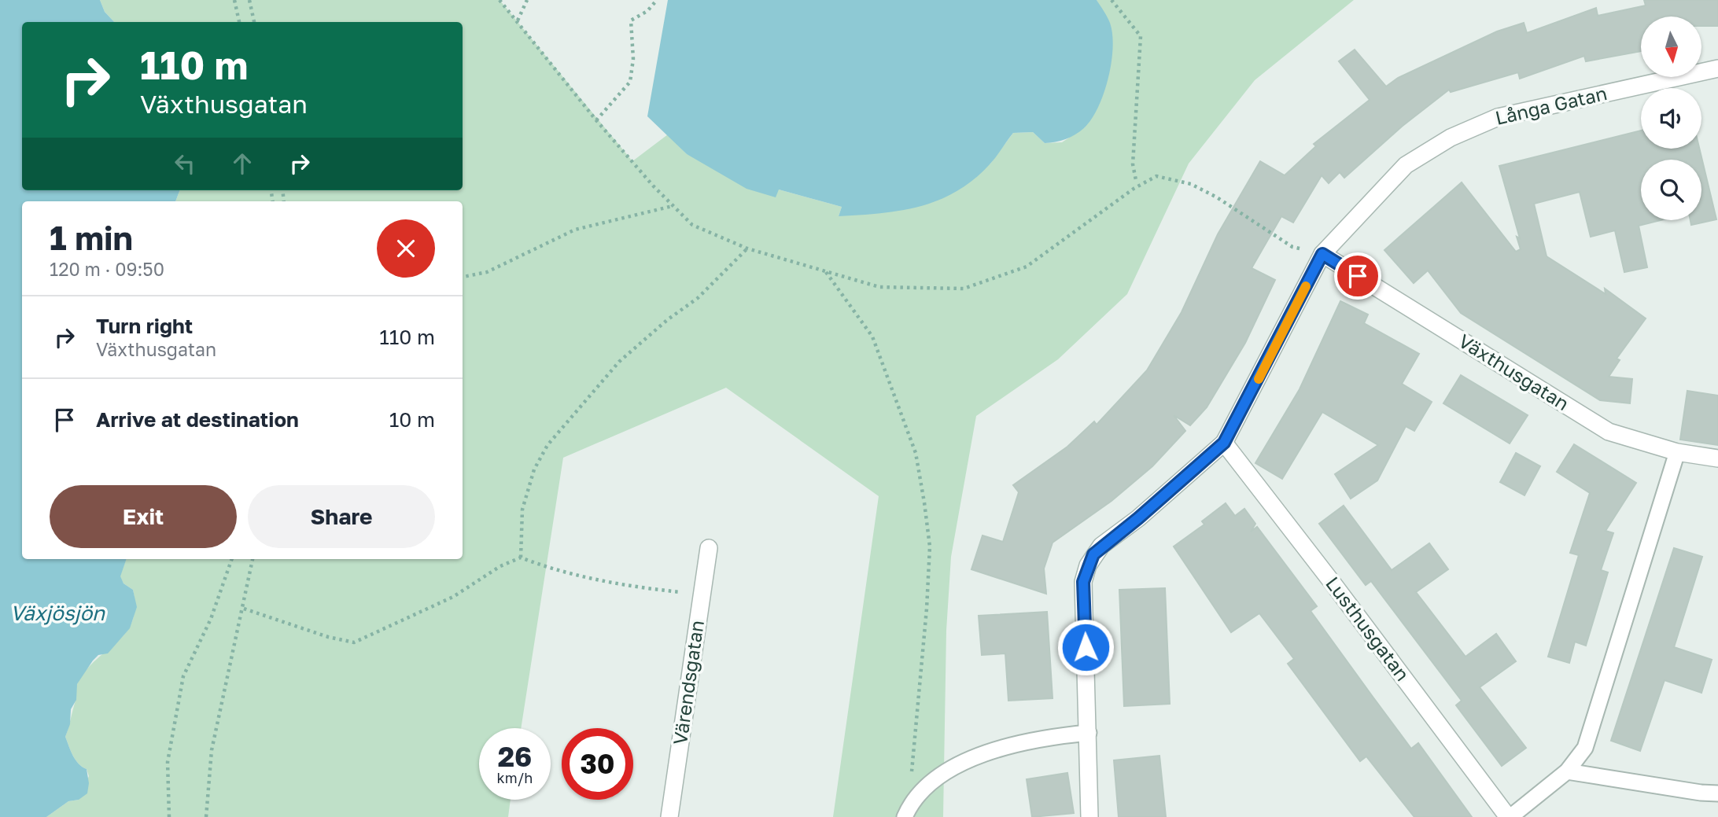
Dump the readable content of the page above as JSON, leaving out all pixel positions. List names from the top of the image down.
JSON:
{
  "streets": {
    "street": [
      "Långa Gatan",
      "Växthusgatan",
      "Lusthusgatan",
      "Värendsgatan"
    ]
  },
  "crossings": [
    ["Långa Gatan", "Växthusgatan"],
    ["Långa Gatan", "Lusthusgatan"]
  ],
  "water": ["Växjösjön"],
  "north": "bottom",
  "page": {
    "turn": ["110 m", "Växthusgatan"],
    "heading": ["1 min", "120 m · 09:50"],
    "list": [
      {
        "name": "Turn right",
        "note": "Växthusgatan",
        "value": "110 m"
      },
      {
        "name": "Arrive at destination",
        "value": "10 m"
      }
    ],
    "buttons": ["Exit", "Share"],
    "speed": "26 km/h",
    "limit": "30"
  }
}
